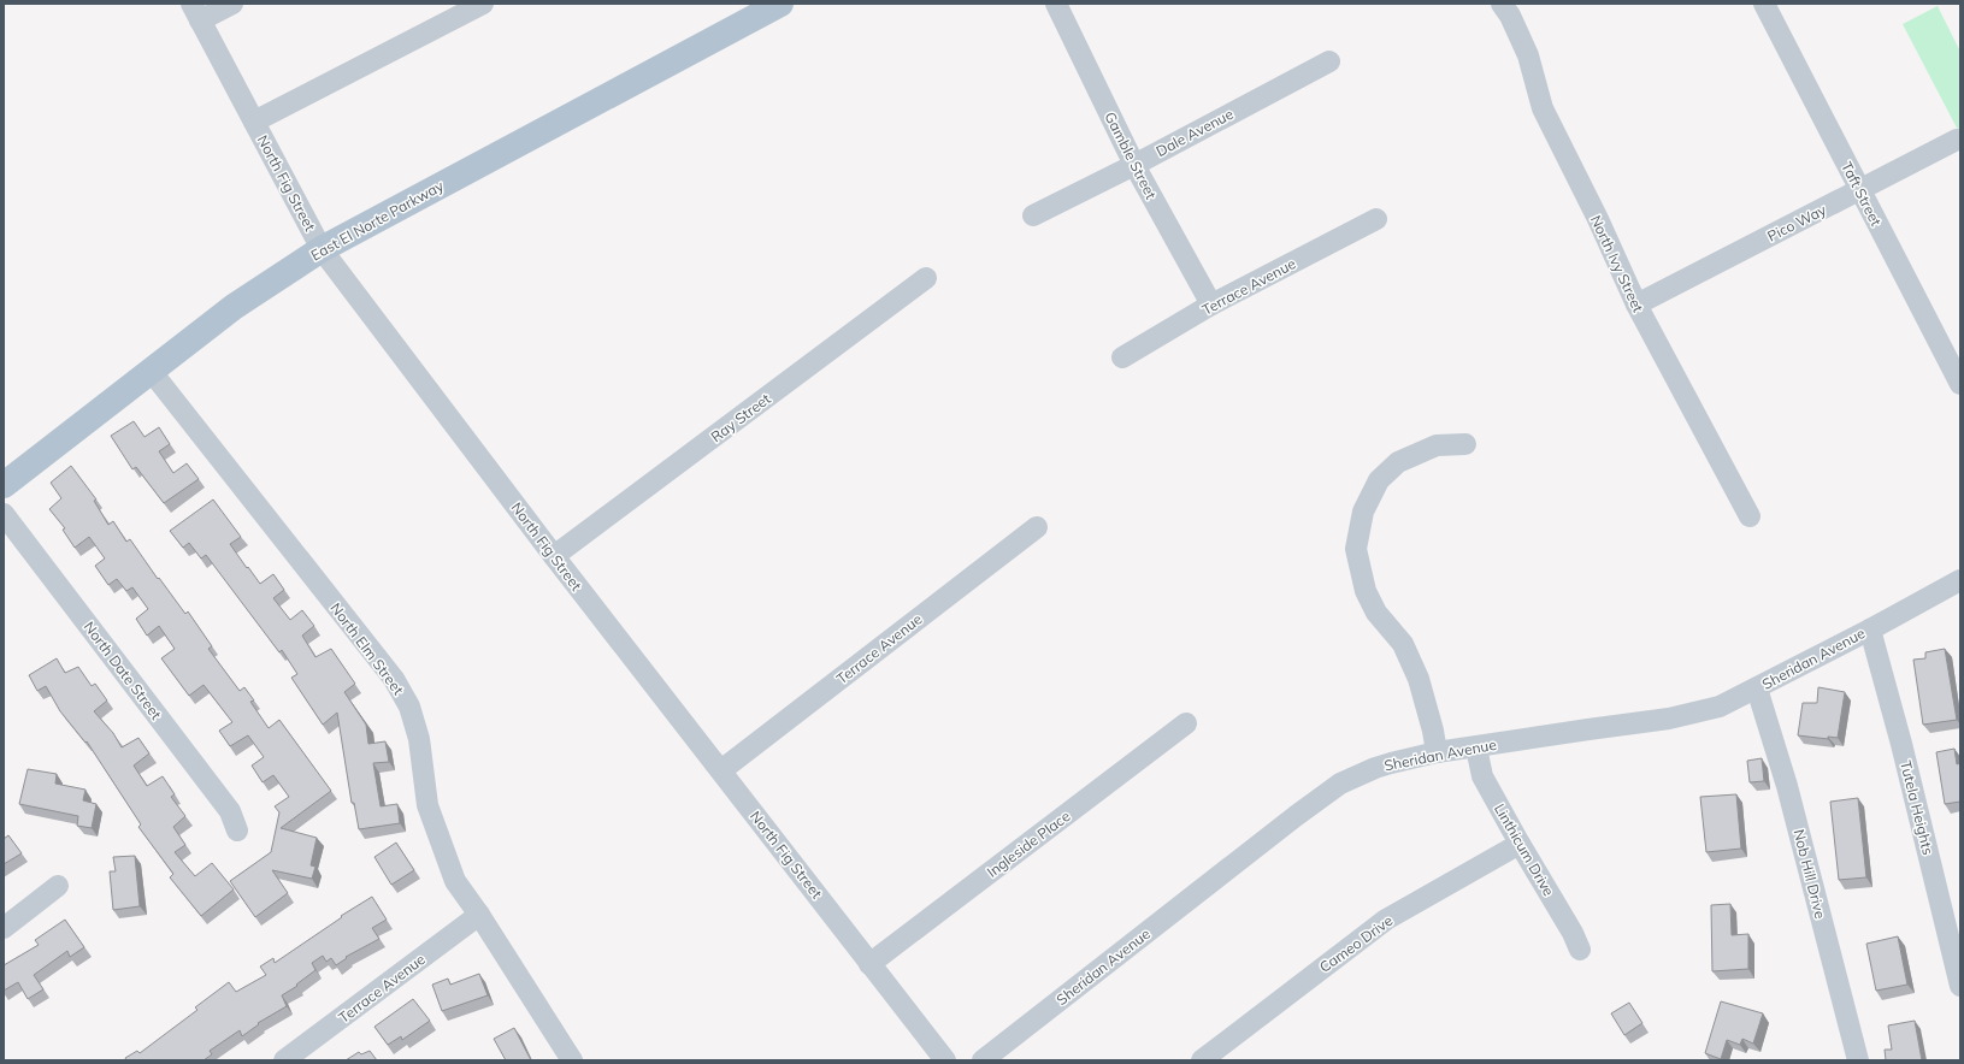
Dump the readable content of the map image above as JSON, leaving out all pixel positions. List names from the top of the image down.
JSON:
{
  "streets": {
    "main road": ["East El Norte Parkway"],
    "street": [
      "Dale Avenue",
      "Gamble Street",
      "North Fig Street",
      "Taft Street",
      "Pico Way",
      "North Ivy Street",
      "Terrace Avenue",
      "Ray Street",
      "North Elm Street",
      "Sheridan Avenue",
      "North Date Street",
      "Tutela Heights",
      "Ingleside Place",
      "Linthicum Drive",
      "Nob Hill Drive",
      "Cameo Drive"
    ]
  },
  "crossings": [
    ["Dale Avenue", "Gamble Street"],
    ["Gamble Street", "Terrace Avenue"],
    ["North Fig Street", "East El Norte Parkway"],
    ["North Fig Street", "Terrace Avenue"],
    ["North Fig Street", "Ray Street"],
    ["North Fig Street", "Ingleside Place"],
    ["Taft Street", "Pico Way"],
    ["East El Norte Parkway", "North Elm Street"],
    ["Pico Way", "North Ivy Street"],
    ["Terrace Avenue", "North Elm Street"],
    ["Sheridan Avenue", "Tutela Heights"],
    ["Sheridan Avenue", "Linthicum Drive"],
    ["Sheridan Avenue", "Nob Hill Drive"],
    ["Linthicum Drive", "Cameo Drive"]
  ]
}
